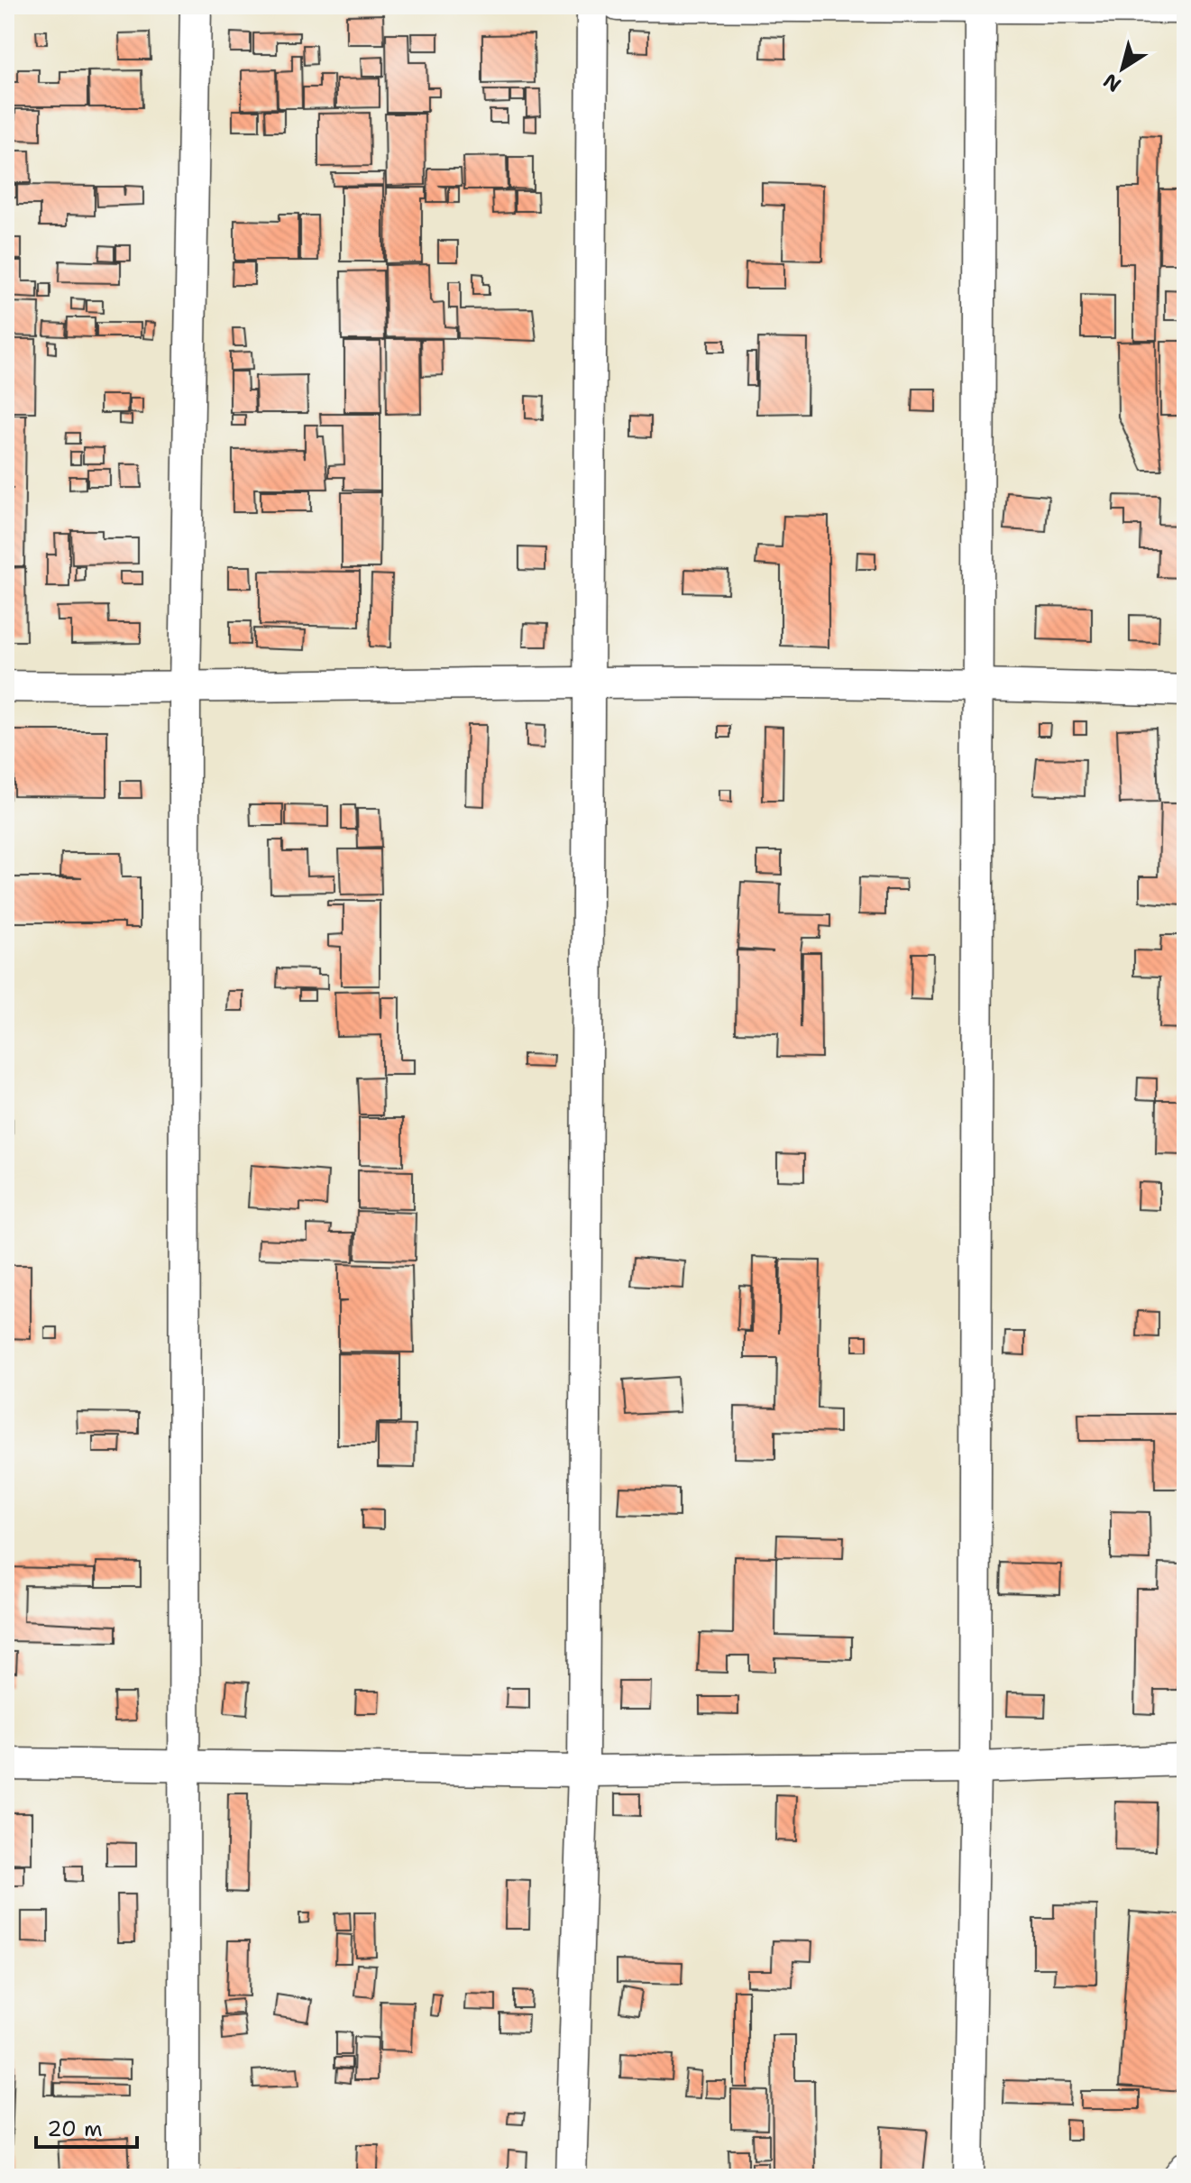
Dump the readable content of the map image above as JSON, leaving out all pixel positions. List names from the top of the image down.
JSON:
{
  "scale_bar": "20 m",
  "north": "bottom left"
}
